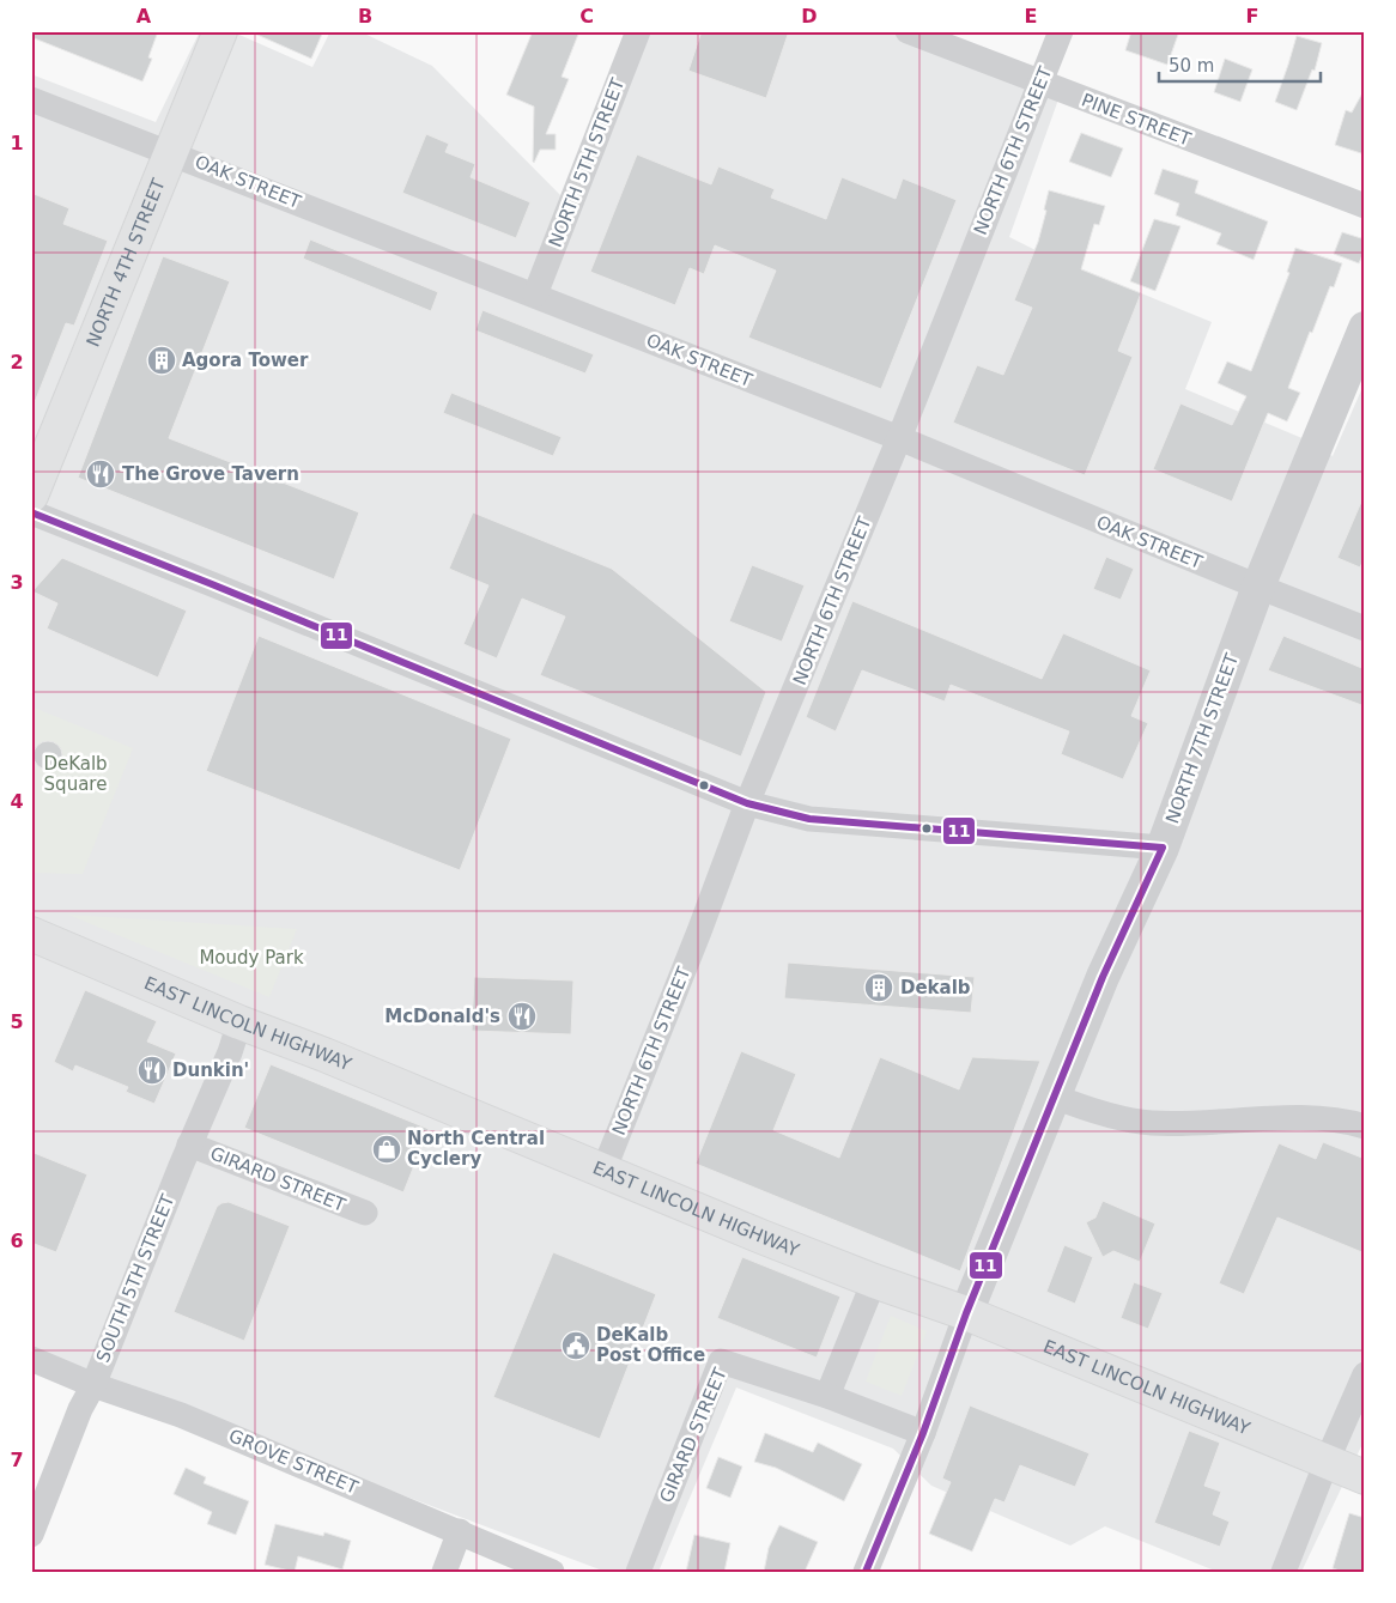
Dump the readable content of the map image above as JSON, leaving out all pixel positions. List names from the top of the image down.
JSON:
{
  "streets": {
    "main road": ["NORTH 4TH STREET", "EAST LINCOLN HIGHWAY"],
    "street": [
      "PINE STREET",
      "NORTH 6TH STREET",
      "NORTH 5TH STREET",
      "OAK STREET",
      "NORTH 7TH STREET",
      "GIRARD STREET",
      "SOUTH 5TH STREET",
      "GROVE STREET"
    ]
  },
  "crossings": [
    ["PINE STREET", "NORTH 6TH STREET"],
    ["NORTH 6TH STREET", "OAK STREET"],
    ["NORTH 6TH STREET", "EAST LINCOLN HIGHWAY"],
    ["NORTH 5TH STREET", "OAK STREET"],
    ["OAK STREET", "NORTH 4TH STREET"],
    ["OAK STREET", "NORTH 7TH STREET"],
    ["NORTH 7TH STREET", "EAST LINCOLN HIGHWAY"],
    ["EAST LINCOLN HIGHWAY", "SOUTH 5TH STREET"],
    ["GIRARD STREET", "SOUTH 5TH STREET"],
    ["SOUTH 5TH STREET", "GROVE STREET"]
  ],
  "parks": ["DeKalb Square", "Moudy Park"],
  "places": {
    "building": ["Agora Tower", "Dekalb"],
    "restaurant": ["The Grove Tavern", "McDonald's", "Dunkin'"],
    "shop": ["North Central Cyclery"],
    "public building": ["DeKalb Post Office"]
  },
  "lines": ["transit line 11"],
  "scale_bar": "50 m",
  "grid": {
    "columns": [
      "A",
      "B",
      "C",
      "D",
      "E",
      "F"
    ],
    "rows": [
      "1",
      "2",
      "3",
      "4",
      "5",
      "6",
      "7"
    ]
  }
}
